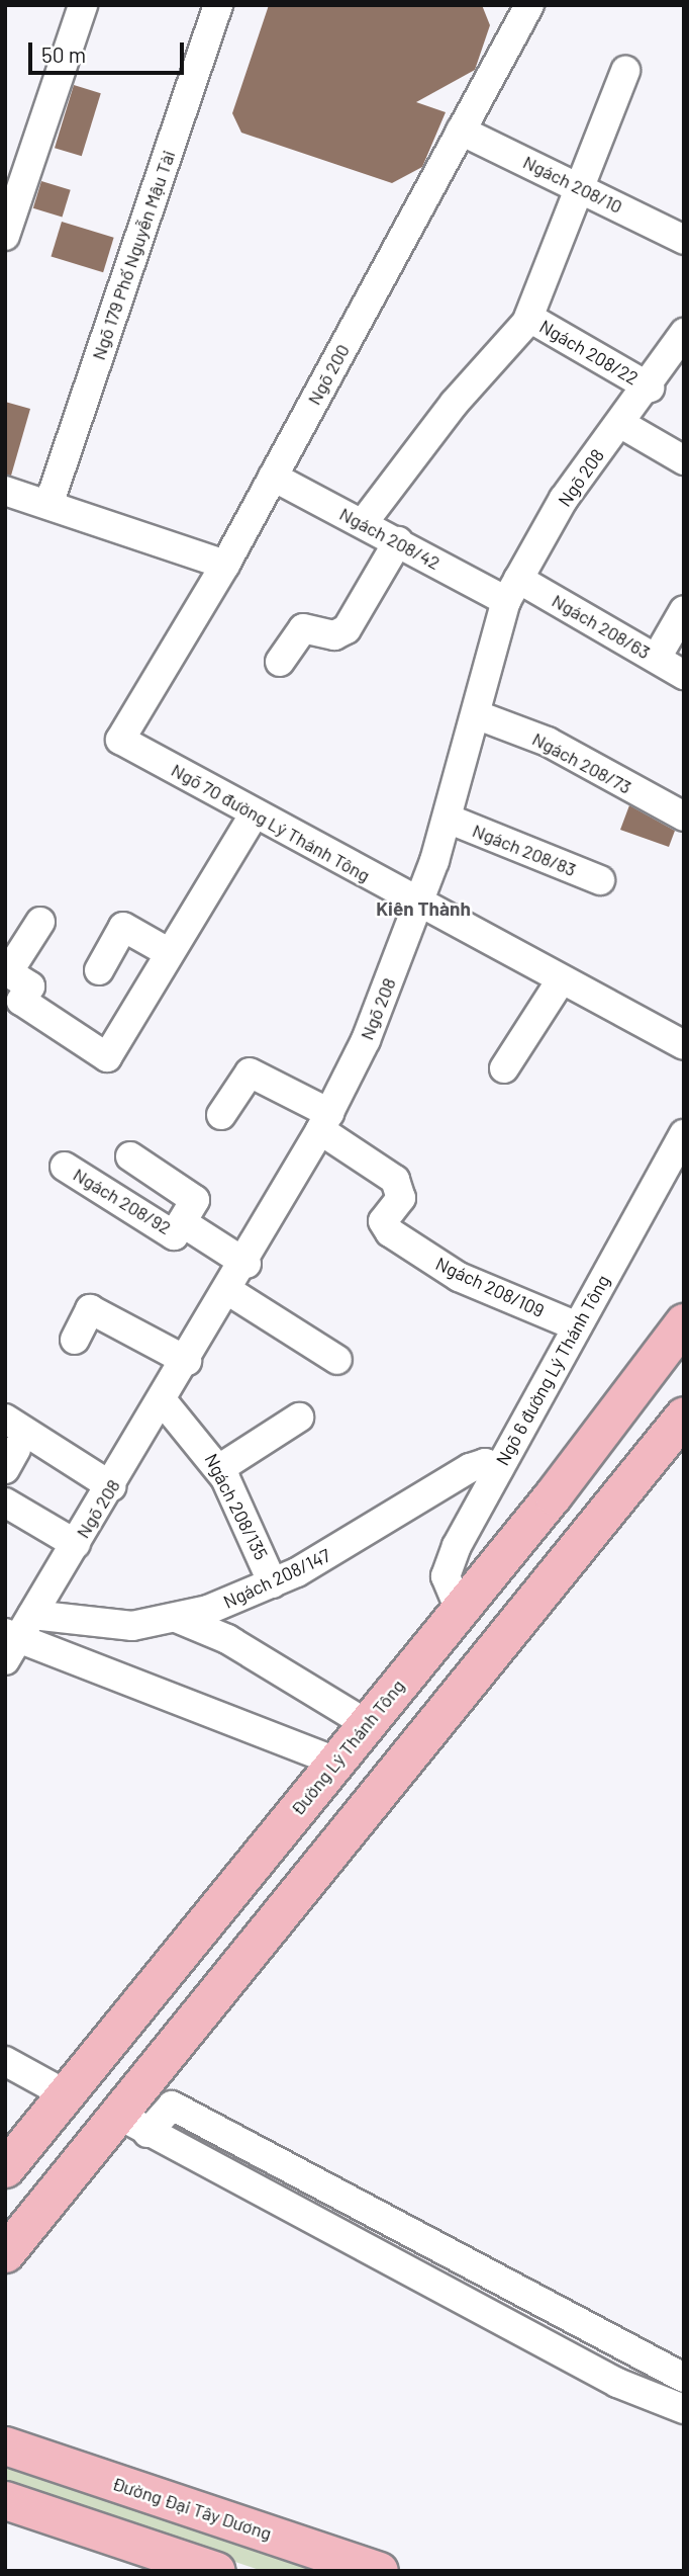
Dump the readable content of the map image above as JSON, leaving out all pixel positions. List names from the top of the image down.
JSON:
{
  "streets": {
    "main road": ["Đường Lý Thánh Tông", "Đường Đại Tây Dương"],
    "street": [
      "Ngách 208/10",
      "Ngõ 179 Phố Nguyễn Mậu Tài",
      "Ngách 208/22",
      "Ngõ 200",
      "Ngõ 208",
      "Ngách 208/42",
      "Ngách 208/63",
      "Ngách 208/73",
      "Ngõ 70 đường Lý Thánh Tông",
      "Ngách 208/83",
      "Ngách 208/92",
      "Ngách 208/109",
      "Ngõ 6 đường Lý Thánh Tông",
      "Ngách 208/135",
      "Ngách 208/147"
    ]
  },
  "crossings": [
    ["Ngách 208/10", "Ngõ 200"],
    ["Ngách 208/22", "Ngõ 208"],
    ["Ngõ 200", "Ngách 208/42"],
    ["Ngõ 200", "Ngõ 70 đường Lý Thánh Tông"],
    ["Ngõ 208", "Ngách 208/42"],
    ["Ngõ 208", "Ngách 208/63"],
    ["Ngõ 208", "Ngách 208/73"],
    ["Ngõ 208", "Ngõ 70 đường Lý Thánh Tông"],
    ["Ngõ 208", "Ngách 208/83"],
    ["Ngõ 208", "Ngách 208/92"],
    ["Ngõ 208", "Ngách 208/109"],
    ["Ngõ 208", "Ngách 208/135"],
    ["Ngõ 208", "Ngách 208/147"],
    ["Ngách 208/42", "Ngách 208/63"],
    ["Ngách 208/109", "Ngõ 6 đường Lý Thánh Tông"],
    ["Ngõ 6 đường Lý Thánh Tông", "Ngách 208/147"],
    ["Ngõ 6 đường Lý Thánh Tông", "Đường Lý Thánh Tông"],
    ["Ngách 208/135", "Ngách 208/147"]
  ],
  "districts": ["Kiên Thành"],
  "scale_bar": "50 m"
}
